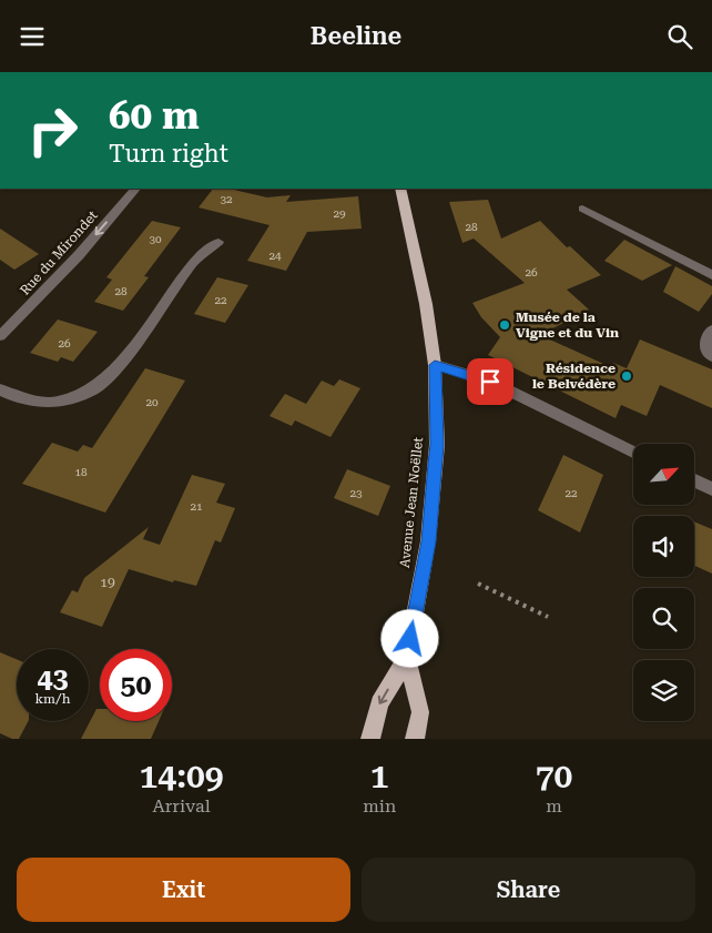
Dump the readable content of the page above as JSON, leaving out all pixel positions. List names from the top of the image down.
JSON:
{
  "streets": {
    "main road": ["Avenue Jean Noëllet"],
    "street": ["Rue du Mirondet"]
  },
  "one_way": ["Rue du Mirondet"],
  "places": ["Musée de la Vigne et du Vin", "Résidence le Belvédère"],
  "house_numbers": [
    "32",
    "29",
    "28",
    "30",
    "24",
    "26",
    "28",
    "22",
    "26",
    "20",
    "18",
    "23",
    "22",
    "21",
    "19"
  ],
  "north": "top right",
  "page": {
    "header": "Beeline",
    "turn": ["60 m", "Turn right"],
    "speed": "43 km/h",
    "limit": "50",
    "eta": [
      "14:09",
      "Arrival",
      "1",
      "min",
      "70",
      "m"
    ],
    "buttons": ["Exit", "Share"]
  }
}
